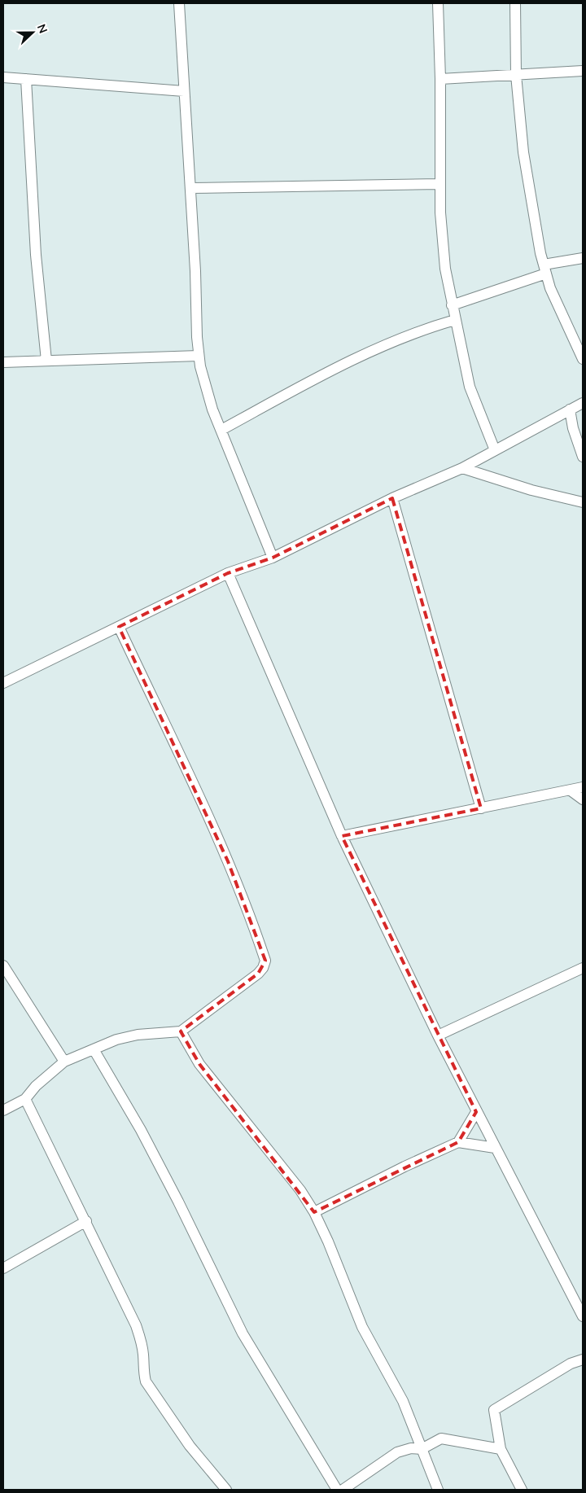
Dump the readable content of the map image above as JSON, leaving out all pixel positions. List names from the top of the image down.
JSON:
{
  "north": "right"
}
